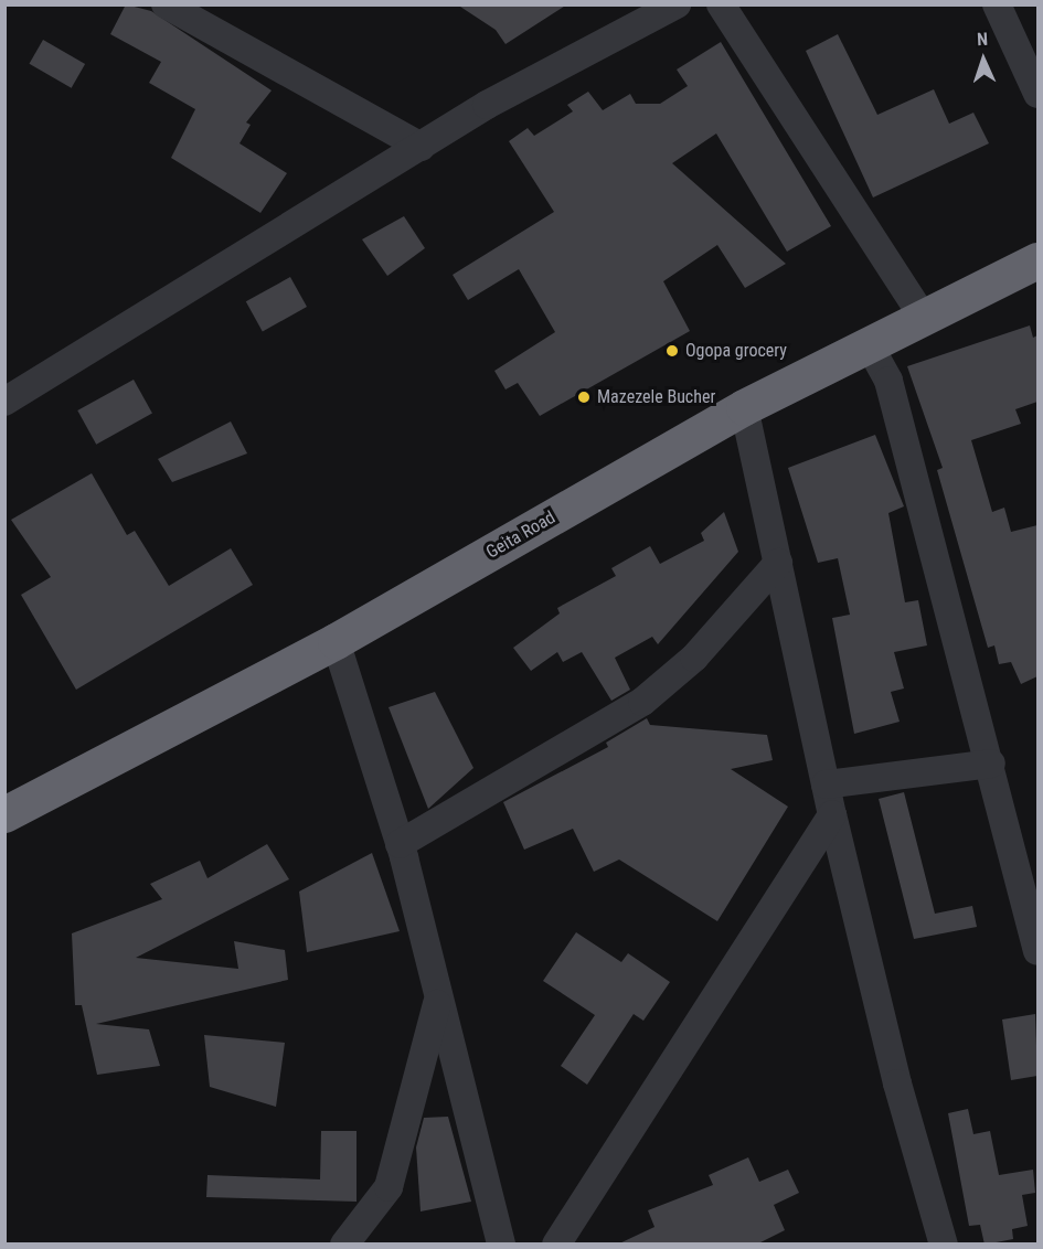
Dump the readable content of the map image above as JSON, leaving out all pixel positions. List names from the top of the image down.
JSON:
{
  "streets": {
    "highway": ["Geita Road"]
  },
  "places": ["Ogopa grocery", "Mazezele Bucher"],
  "north": "top"
}
